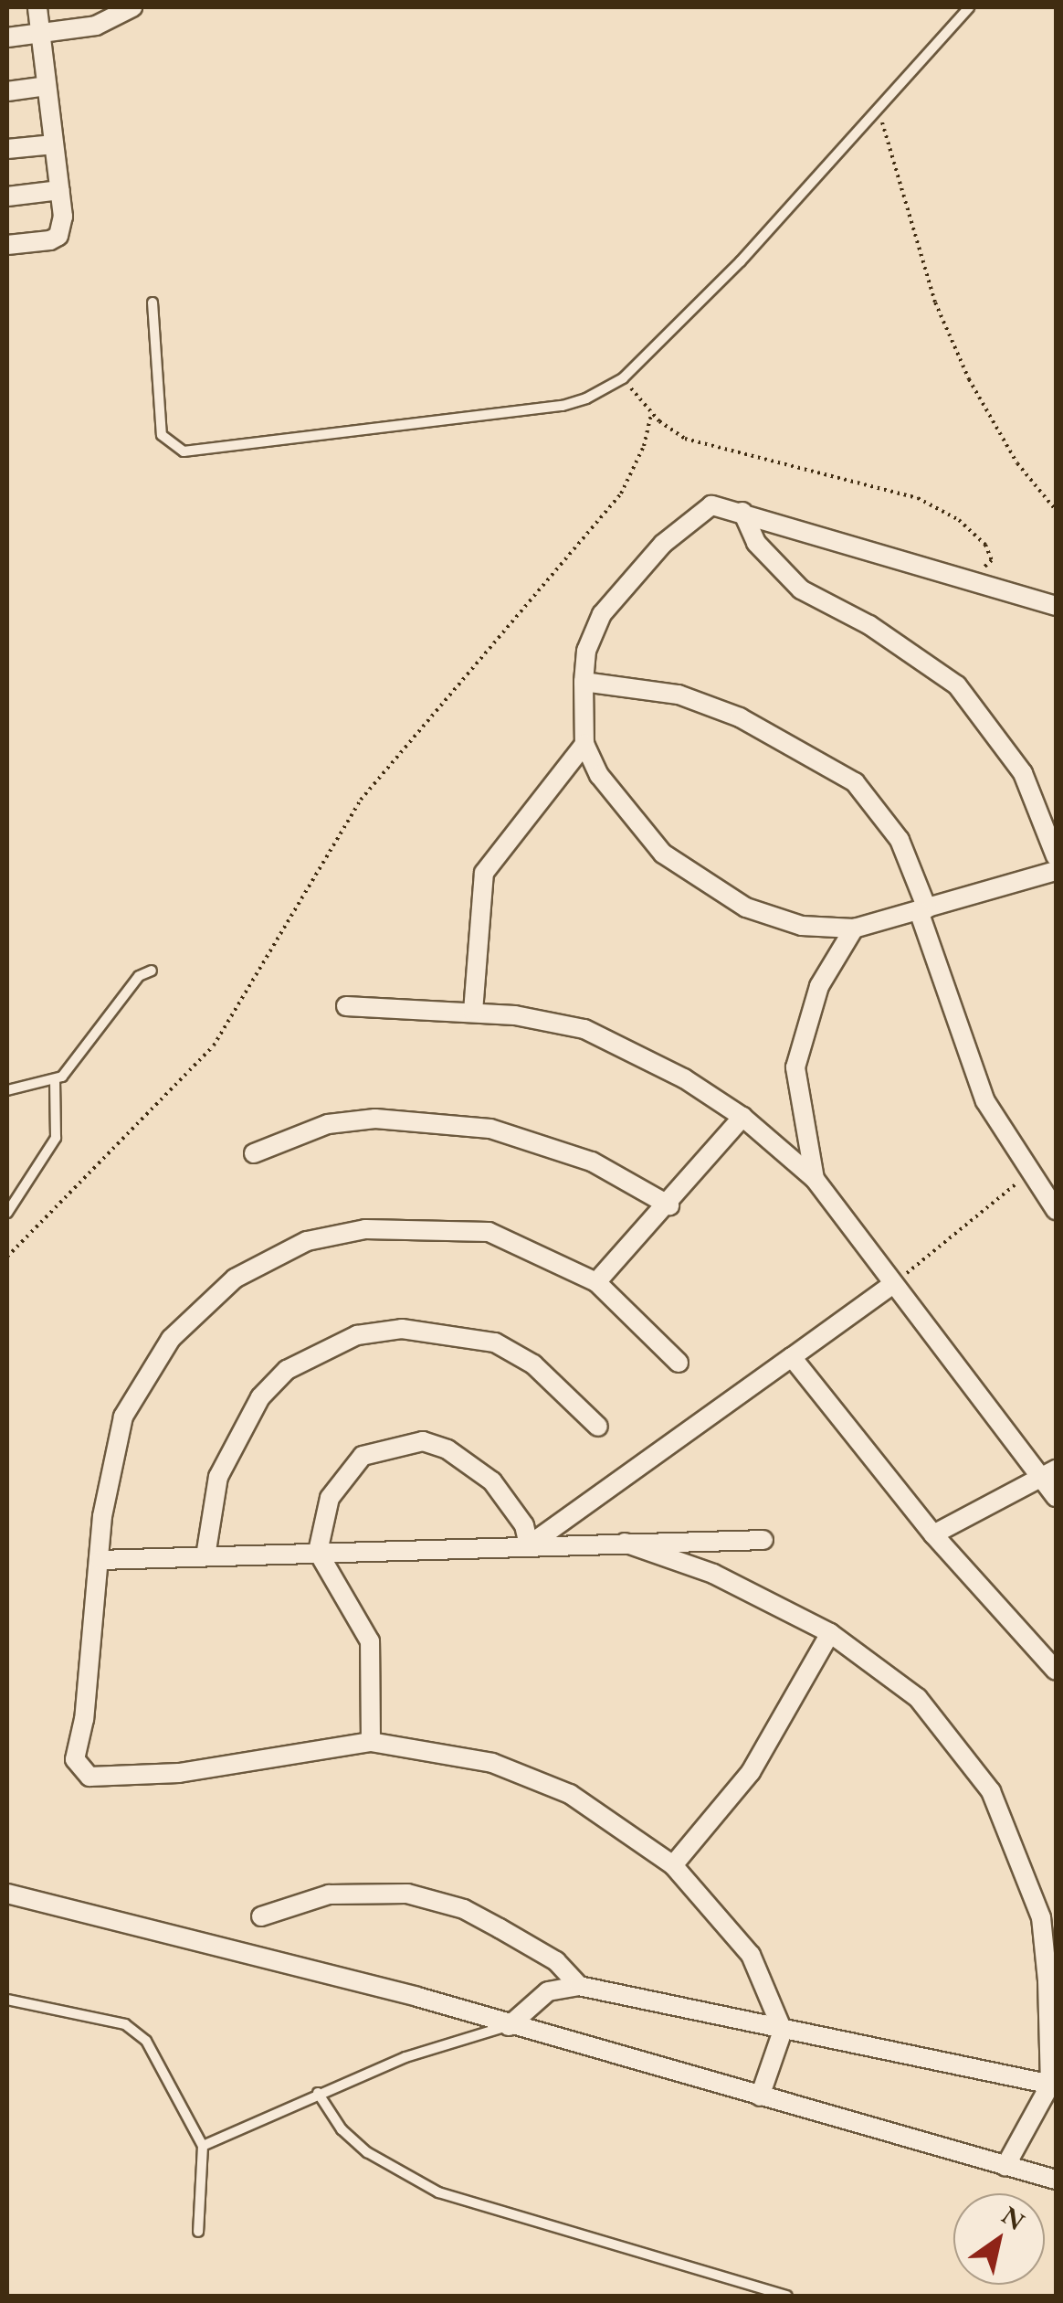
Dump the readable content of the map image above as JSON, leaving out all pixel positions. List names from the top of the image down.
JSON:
{
  "north": "top right"
}
